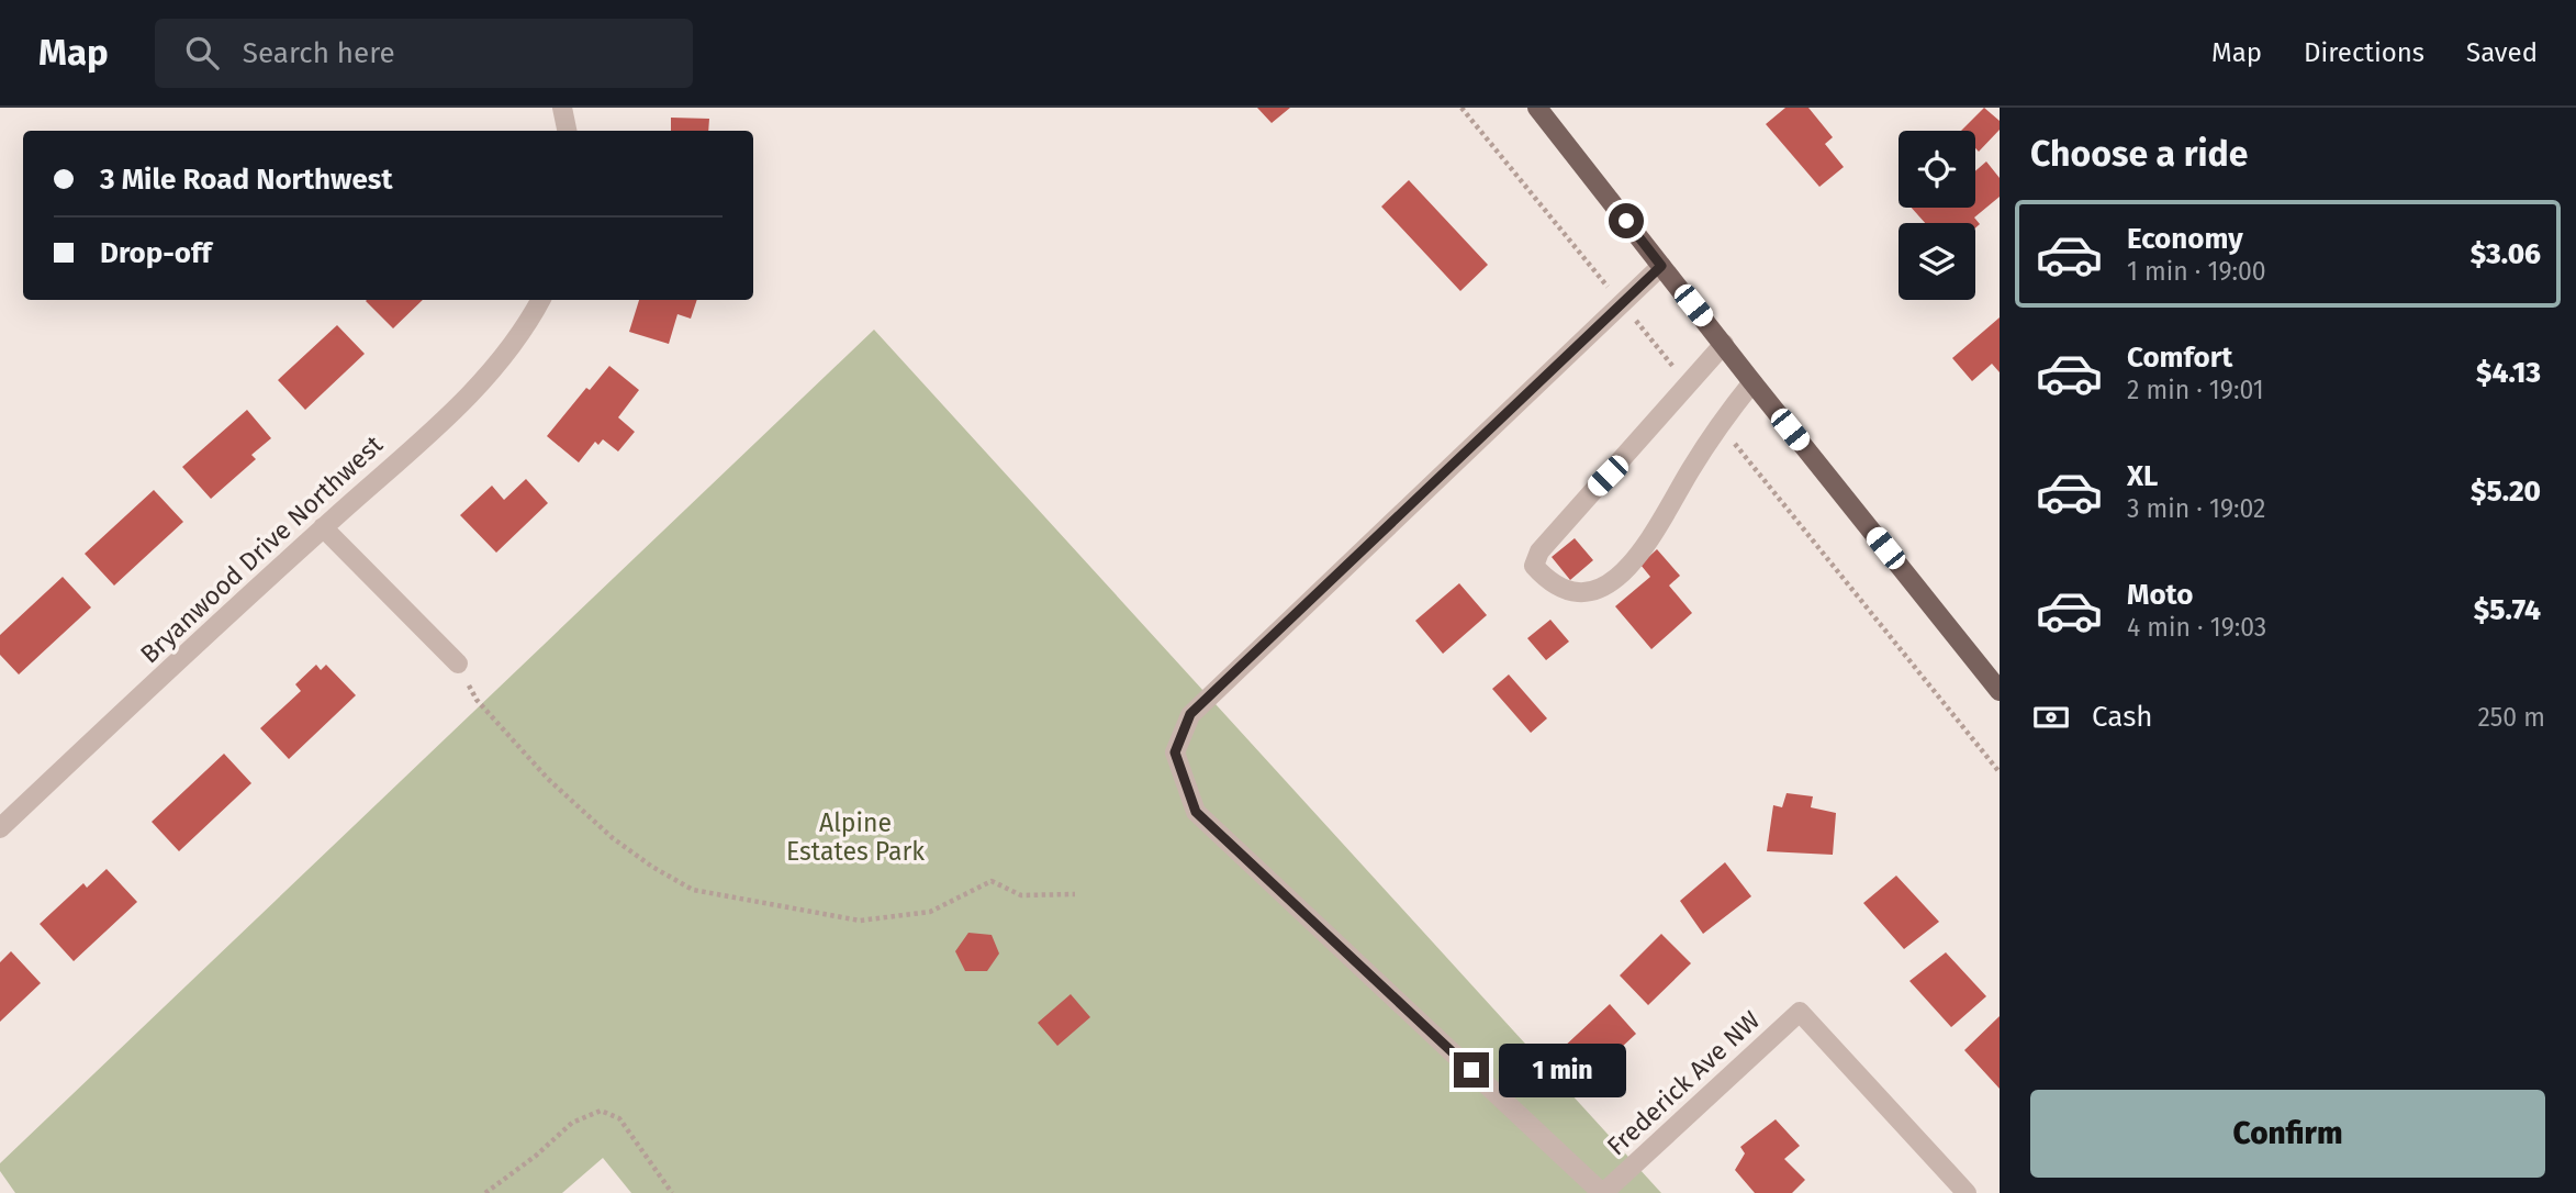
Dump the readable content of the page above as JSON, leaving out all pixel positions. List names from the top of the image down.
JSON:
{
  "streets": {
    "street": ["Bryanwood Drive Northwest", "Frederick Ave NW"]
  },
  "parks": ["Alpine Estates Park"],
  "page": {
    "header": "Map",
    "search": "Search here",
    "nav": ["Map", "Directions", "Saved"],
    "heading": "Choose a ride",
    "banner": ["3 Mile Road Northwest", "Drop-off"],
    "list": [
      {
        "name": "Economy",
        "note": "1 min · 19:00",
        "value": "$3.06"
      },
      {
        "name": "Comfort",
        "note": "2 min · 19:01",
        "value": "$4.13"
      },
      {
        "name": "XL",
        "note": "3 min · 19:02",
        "value": "$5.20"
      },
      {
        "name": "Moto",
        "note": "4 min · 19:03",
        "value": "$5.74"
      }
    ],
    "pay": ["Cash", "250 m"],
    "bubble": "1 min",
    "buttons": "Confirm"
  }
}
